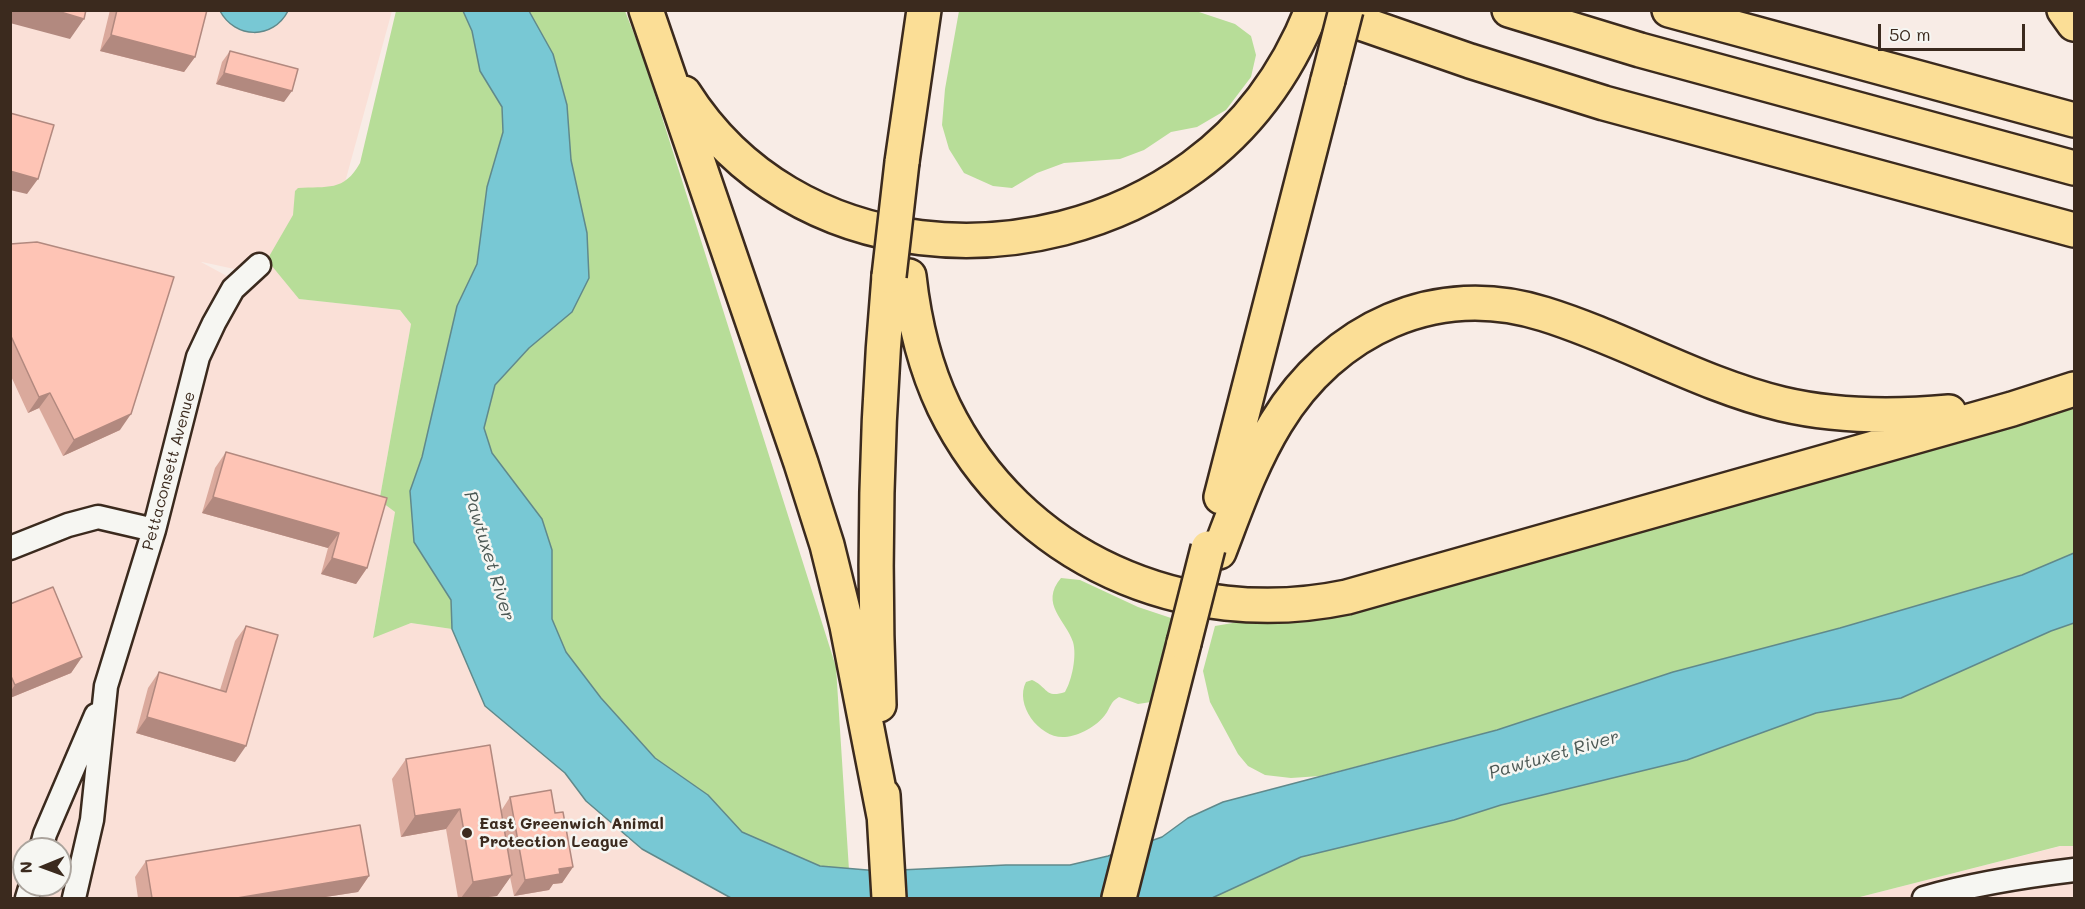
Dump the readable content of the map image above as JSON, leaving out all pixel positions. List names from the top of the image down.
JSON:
{
  "streets": {
    "street": ["Pettaconsett Avenue"]
  },
  "water": ["Pawtuxet River"],
  "places": ["East Greenwich Animal Protection League"],
  "scale_bar": "50 m",
  "north": "left"
}
